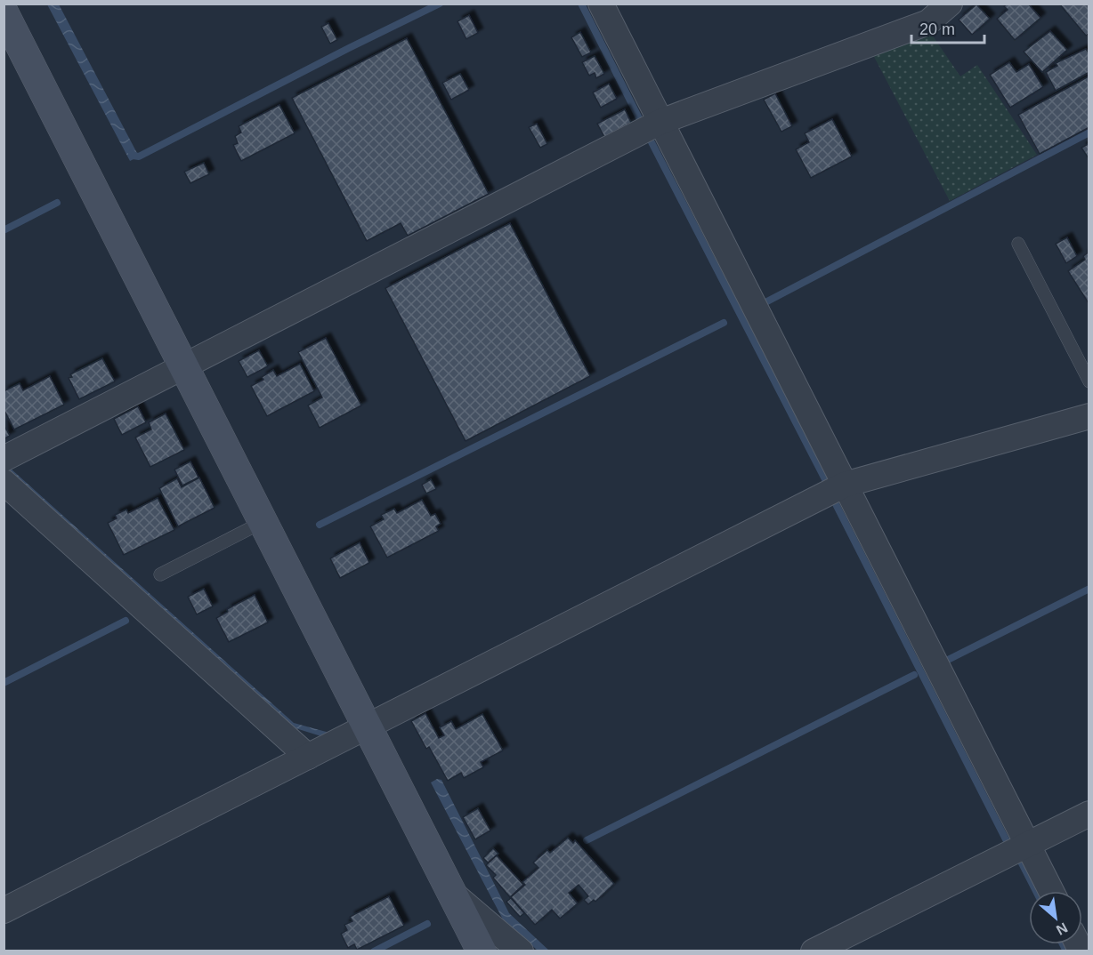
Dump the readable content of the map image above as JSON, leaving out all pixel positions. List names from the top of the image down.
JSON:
{
  "scale_bar": "20 m",
  "north": "bottom right"
}
